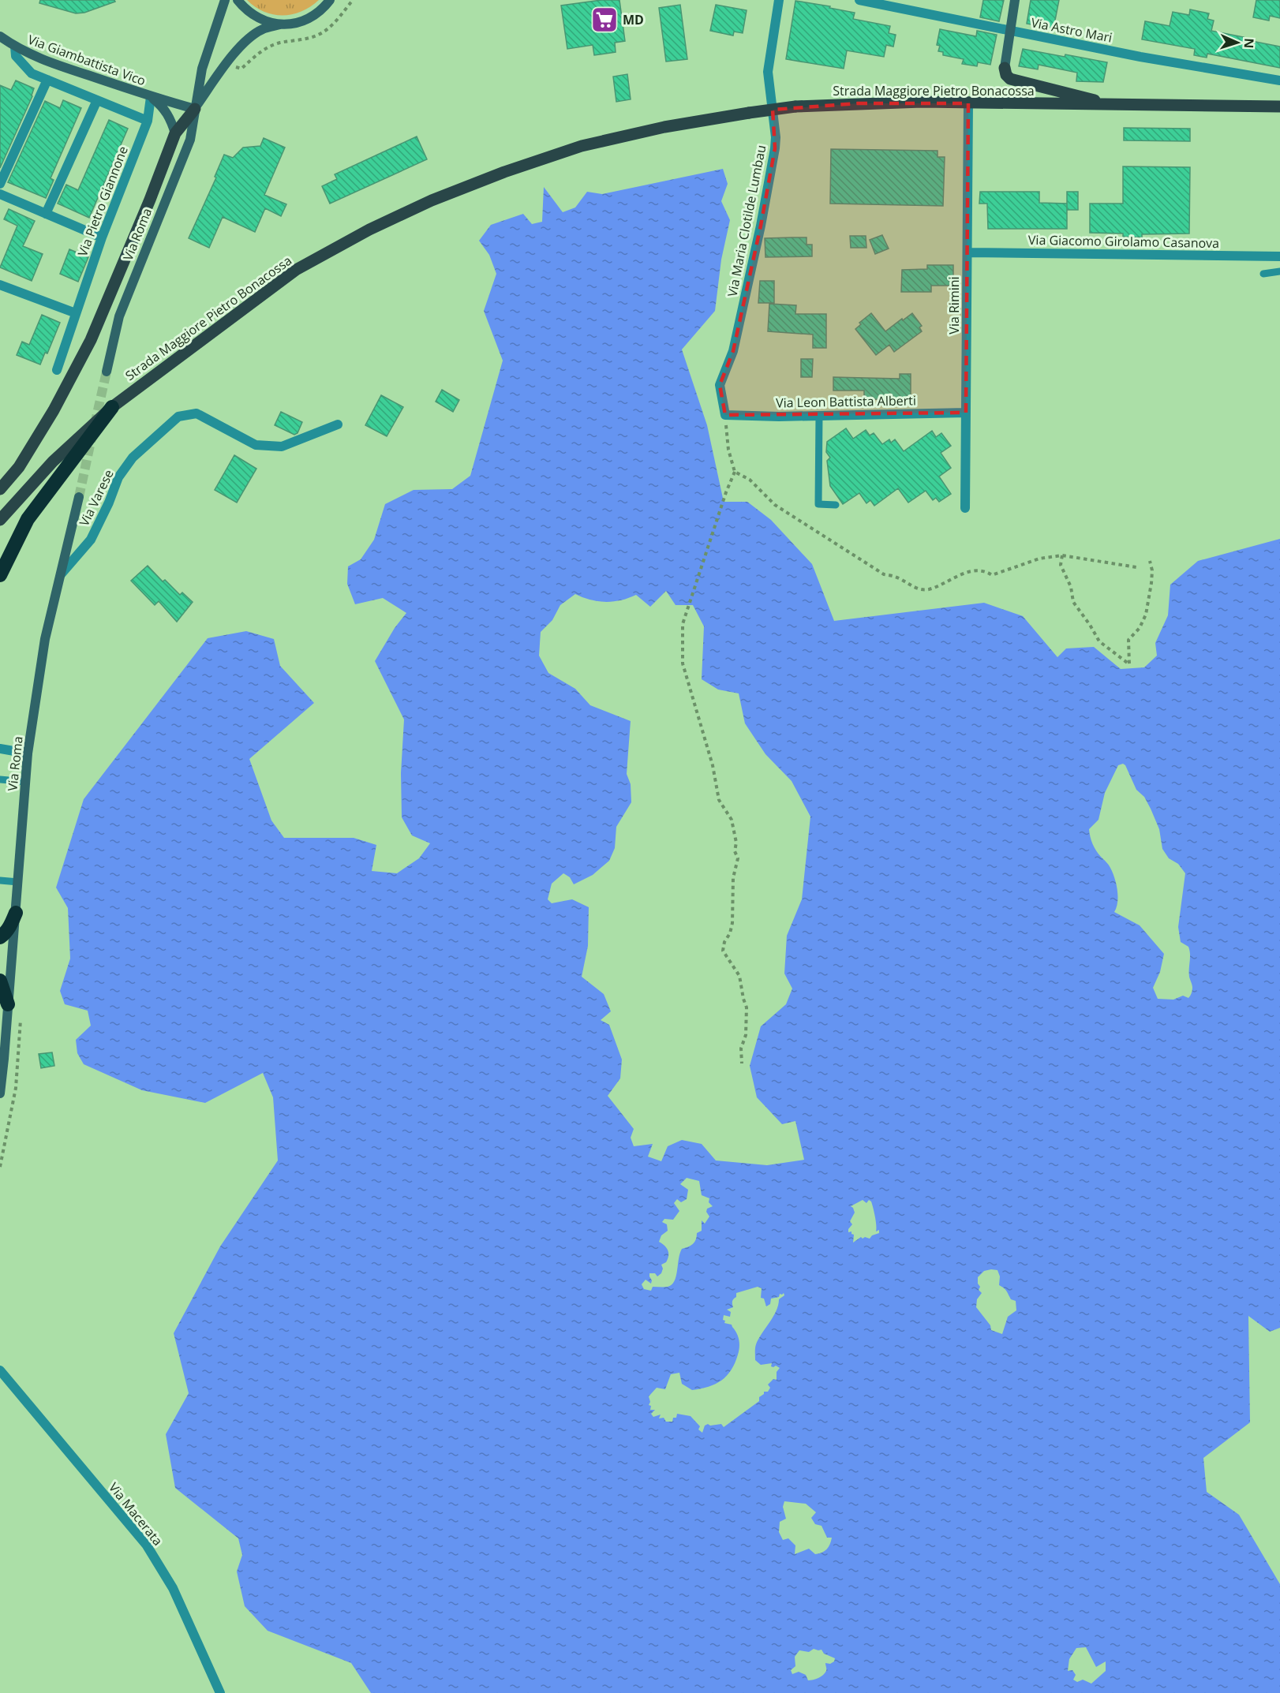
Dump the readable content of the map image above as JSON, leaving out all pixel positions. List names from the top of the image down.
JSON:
{
  "streets": {
    "main road": ["Via Giambattista Vico", "Strada Maggiore Pietro Bonacossa", "Via Roma"],
    "street": [
      "Via Astro Mari",
      "Via Pietro Giannone",
      "Via Maria Clotilde Lumbau",
      "Via Giacomo Girolamo Casanova",
      "Via Rimini",
      "Via Leon Battista Alberti",
      "Via Varese",
      "Via Macerata"
    ]
  },
  "crossings": [
    ["Via Giambattista Vico", "Via Pietro Giannone"],
    ["Via Giambattista Vico", "Via Roma"],
    ["Strada Maggiore Pietro Bonacossa", "Via Rimini"],
    ["Via Maria Clotilde Lumbau", "Via Leon Battista Alberti"],
    ["Via Roma", "Via Varese"],
    ["Via Giacomo Girolamo Casanova", "Via Rimini"],
    ["Via Rimini", "Via Leon Battista Alberti"]
  ],
  "places": {
    "supermarket": ["MD"]
  },
  "north": "right"
}
